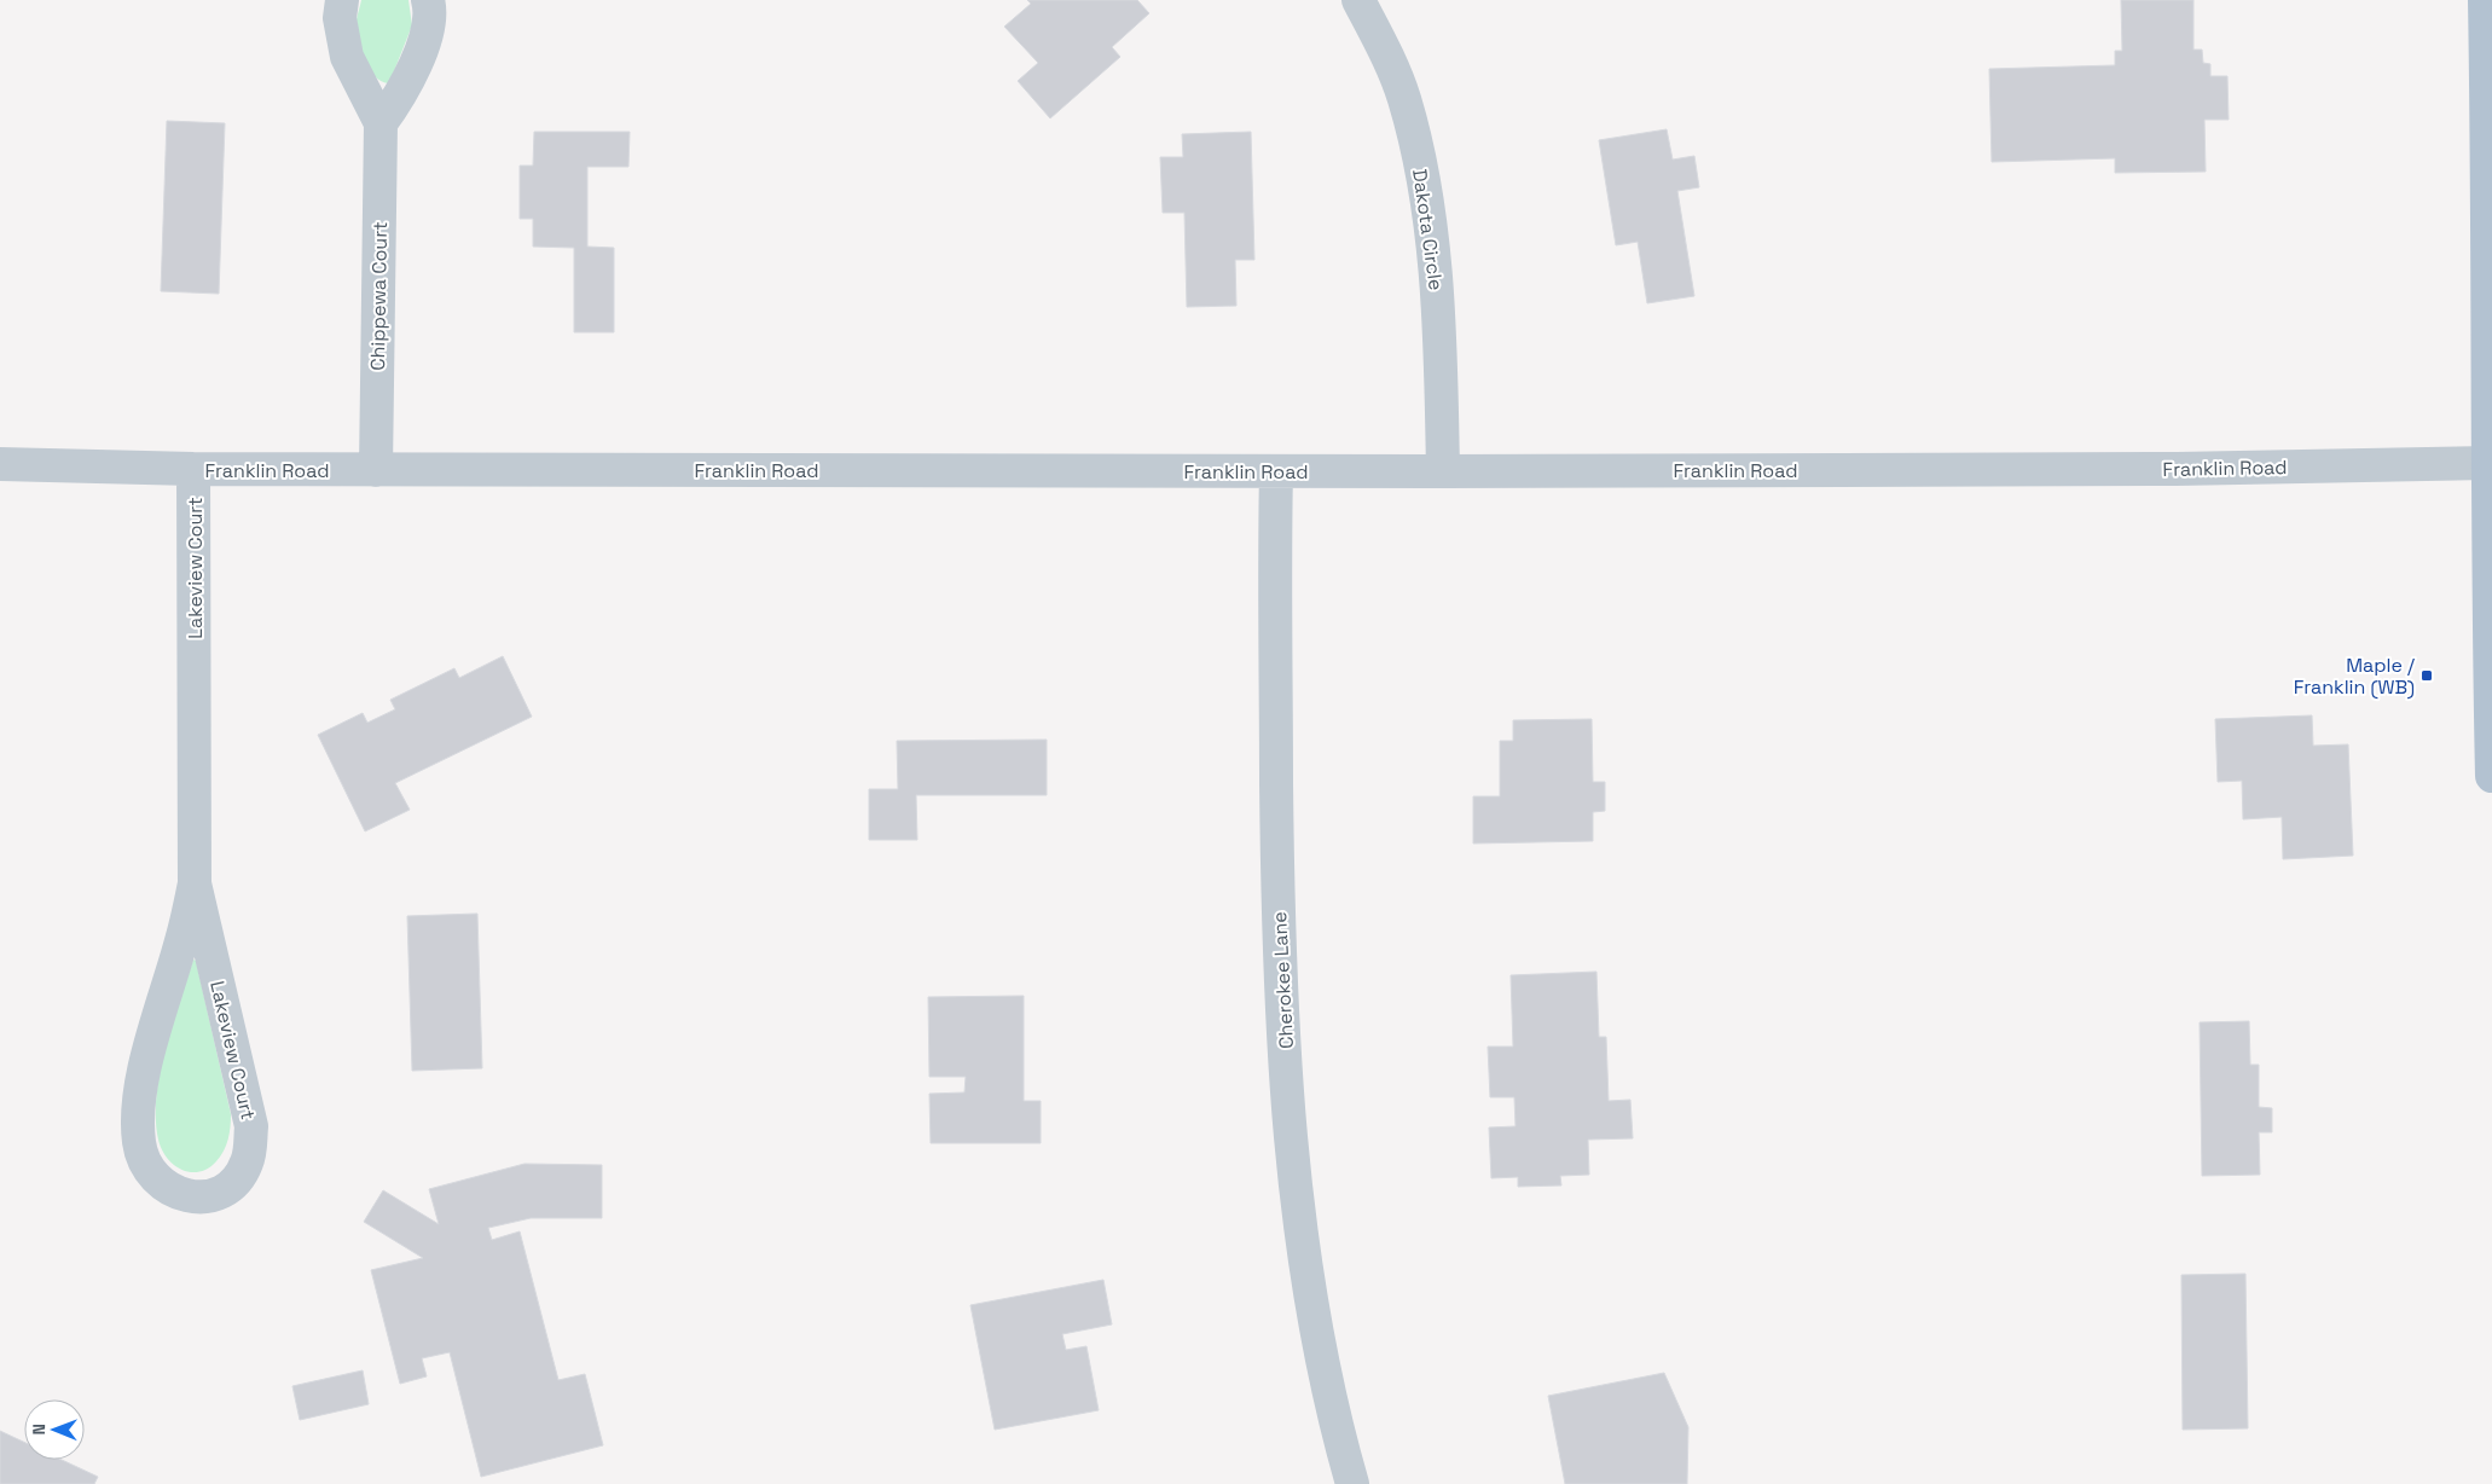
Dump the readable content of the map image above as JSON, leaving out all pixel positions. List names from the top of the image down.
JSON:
{
  "streets": {
    "street": [
      "Dakota Circle",
      "Chippewa Court",
      "Franklin Road",
      "Lakeview Court",
      "Cherokee Lane"
    ]
  },
  "crossings": [
    ["Dakota Circle", "Franklin Road"],
    ["Chippewa Court", "Franklin Road"],
    ["Franklin Road", "Lakeview Court"],
    ["Franklin Road", "Cherokee Lane"]
  ],
  "places": {
    "transit": ["Maple / Franklin (WB)"]
  },
  "north": "left"
}
